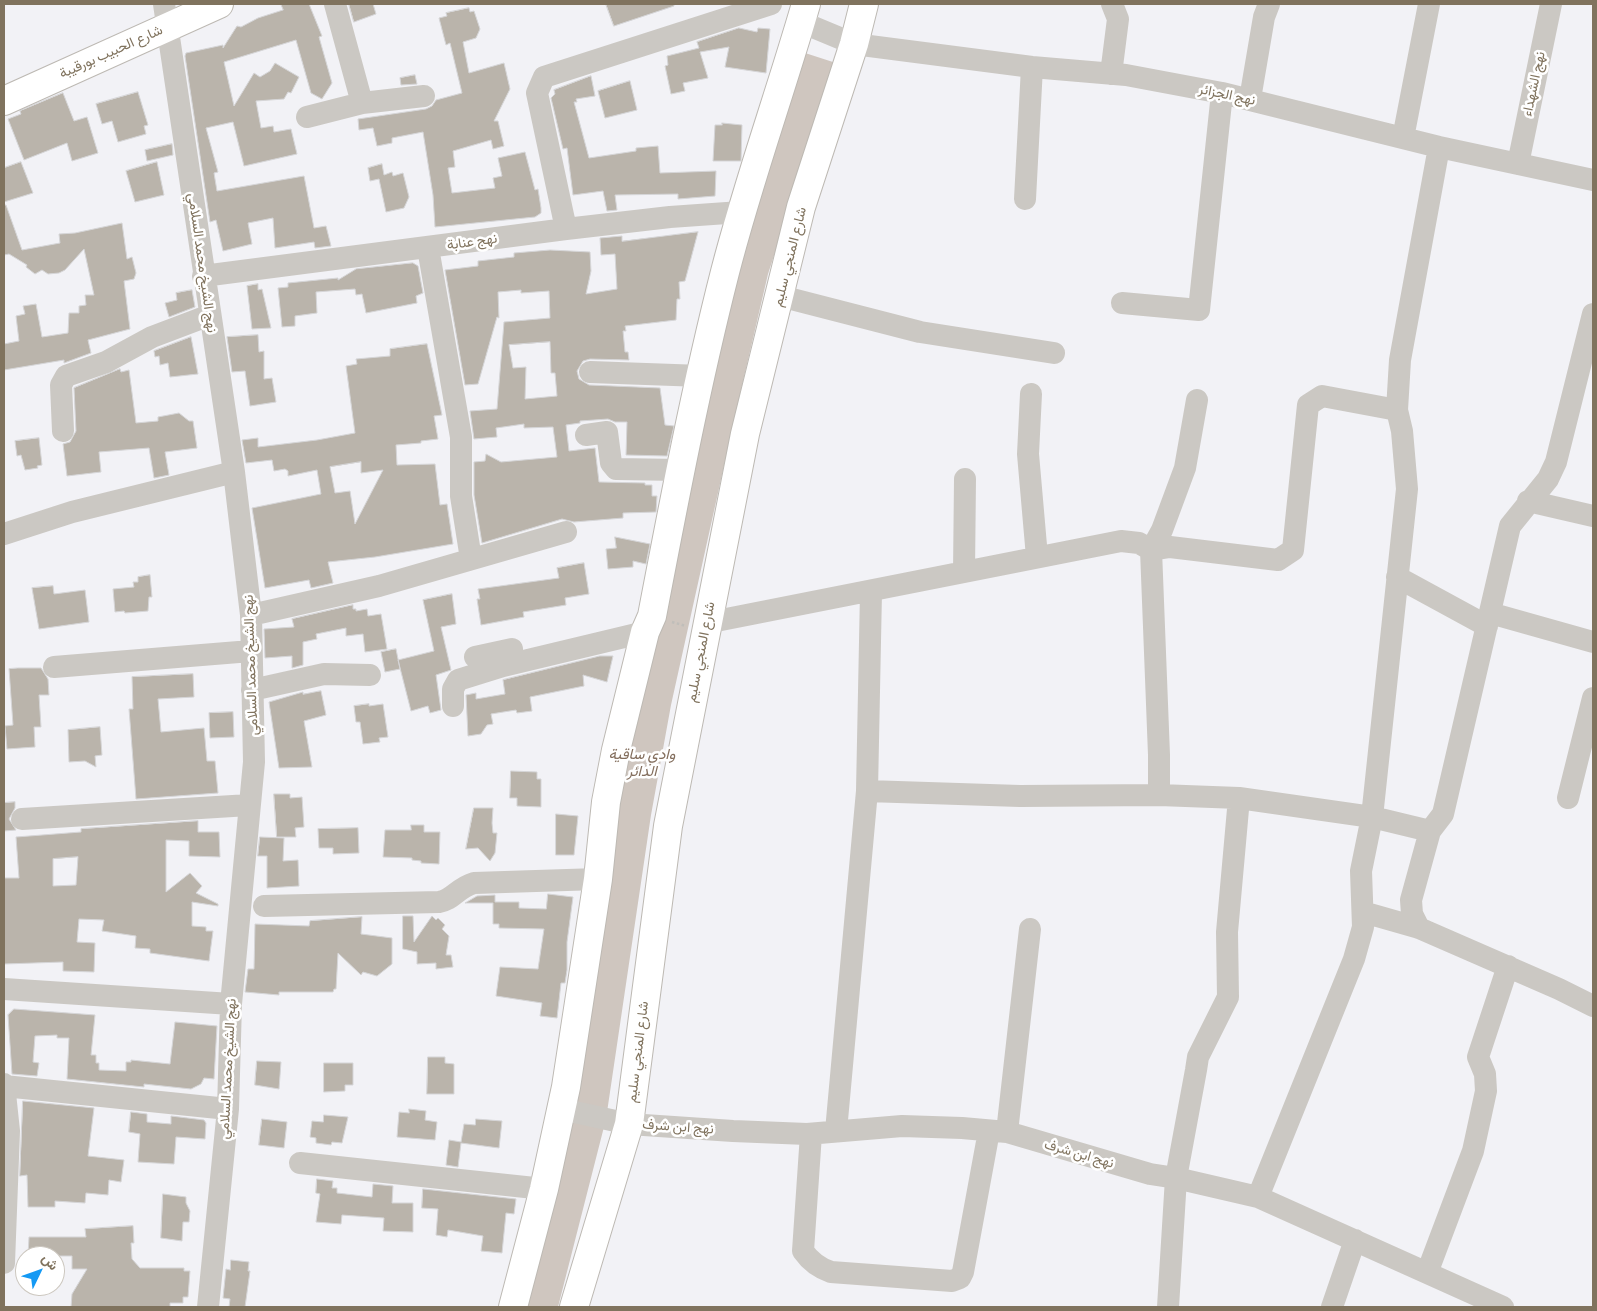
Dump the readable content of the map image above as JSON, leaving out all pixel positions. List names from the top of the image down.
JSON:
{
  "streets": {
    "main road": ["شارع الحبيب بورقيبة", "شارع المنجي سليم"],
    "street": [
      "نهج الشهداء",
      "نهج الجزائر",
      "نهج عنابة",
      "نهج الشيخ محمد السلامي",
      "نهج ابن شرف"
    ]
  },
  "crossings": [
    ["شارع الحبيب بورقيبة", "نهج الشيخ محمد السلامي"],
    ["نهج الشهداء", "نهج الجزائر"],
    ["نهج الجزائر", "شارع المنجي سليم"],
    ["نهج عنابة", "نهج الشيخ محمد السلامي"],
    ["شارع المنجي سليم", "نهج ابن شرف"]
  ],
  "water": ["وادي ساقية الدائر"],
  "north": "top right"
}
